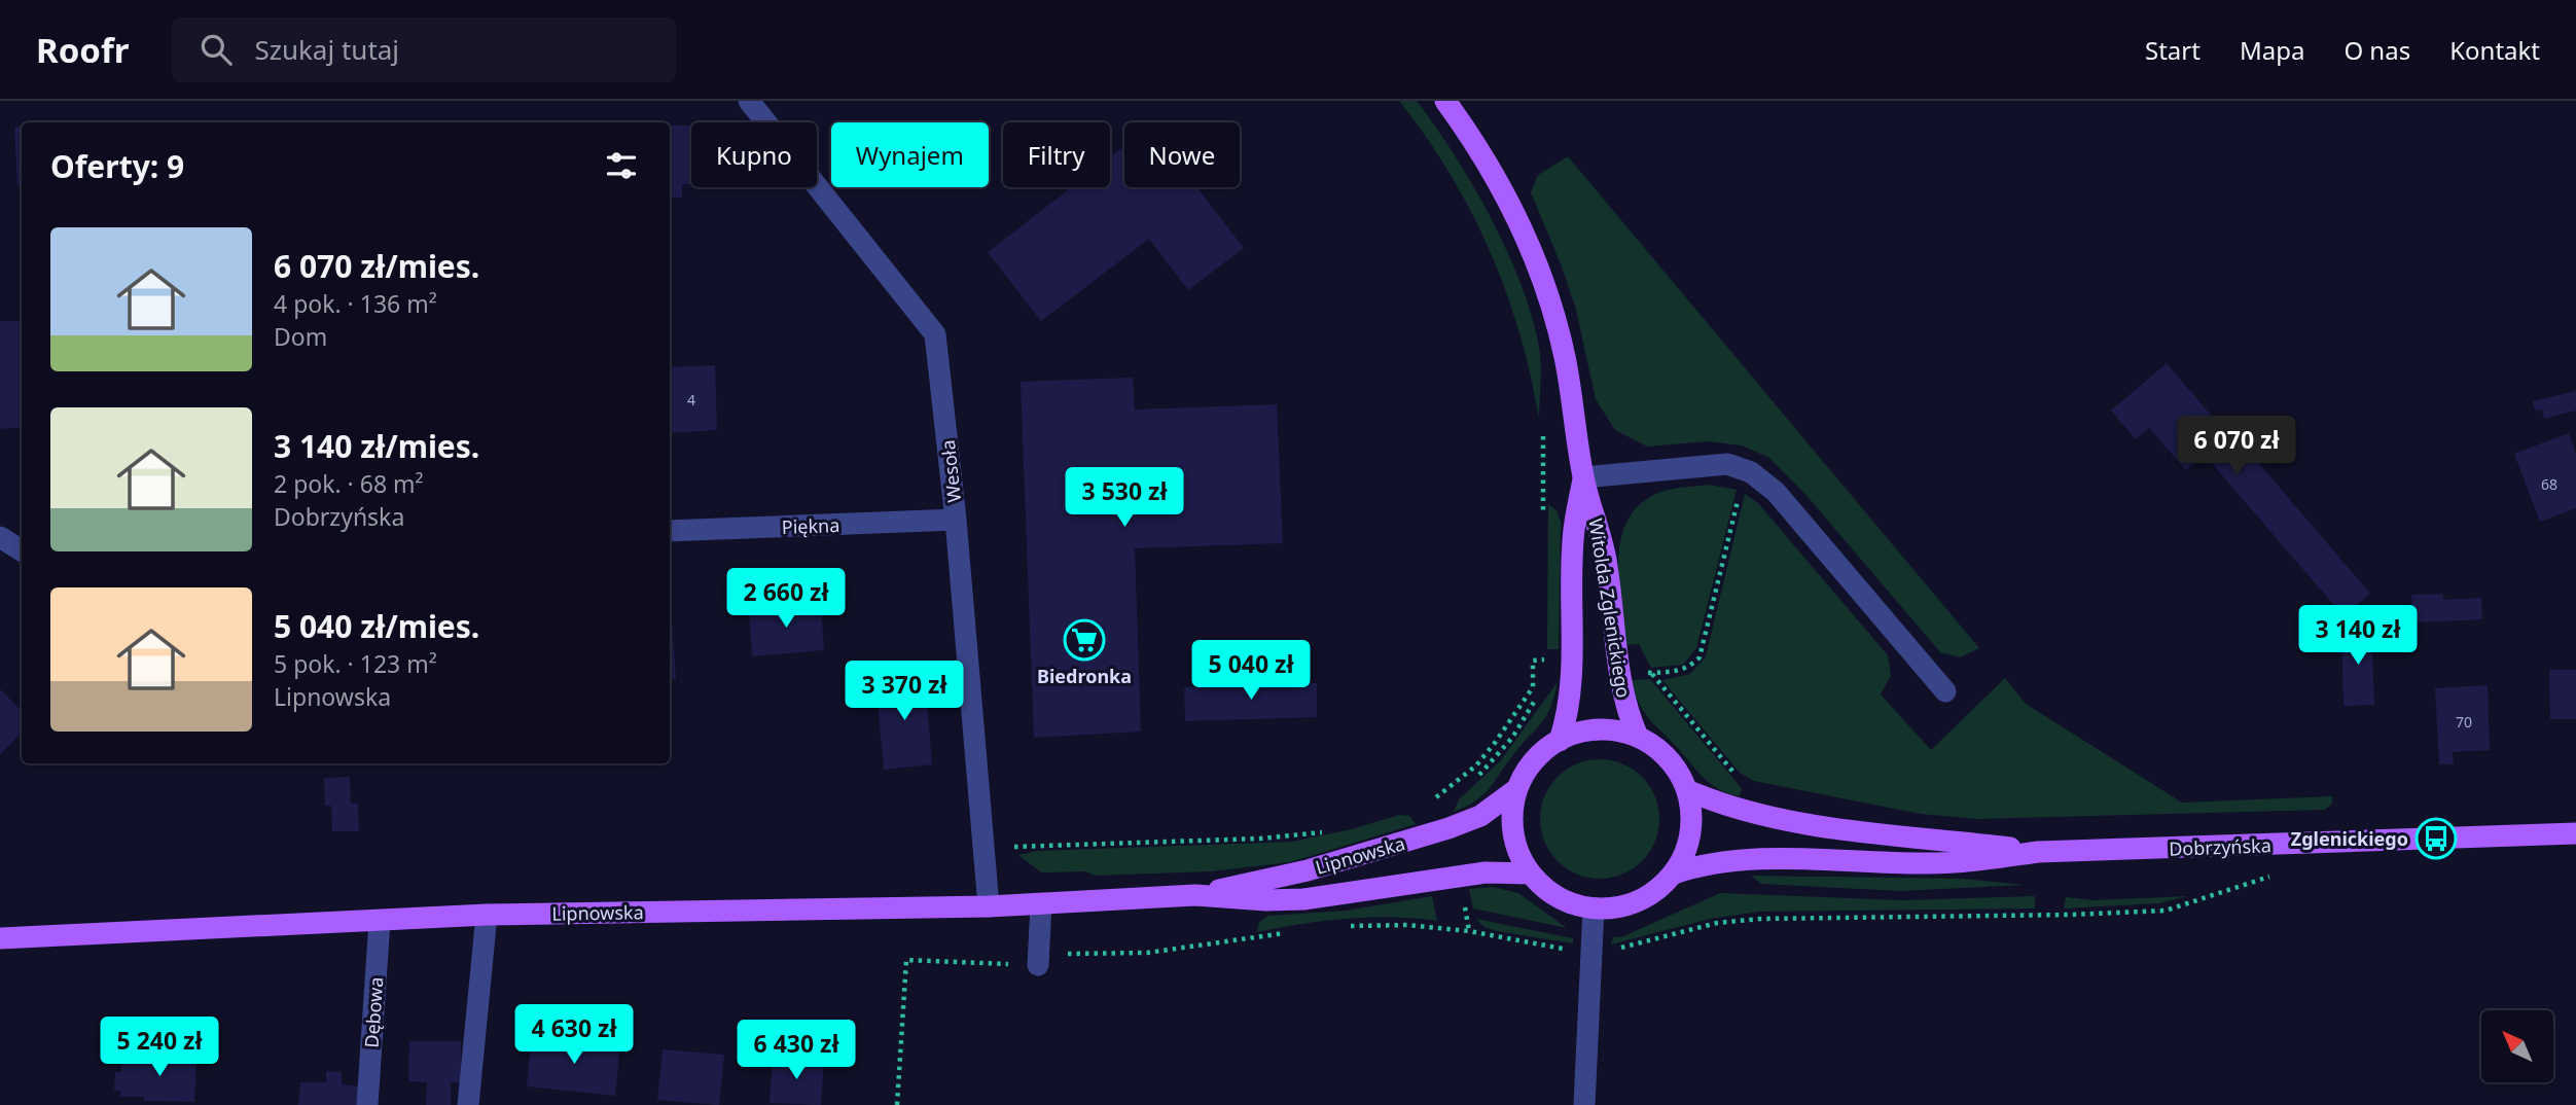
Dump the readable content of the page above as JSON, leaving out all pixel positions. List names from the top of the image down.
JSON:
{
  "streets": {
    "main road": ["Witolda Zglenickiego", "Dobrzyńska", "Lipnowska"],
    "street": ["Wesoła", "Piękna", "Dębowa"]
  },
  "crossings": [
    ["Wesoła", "Piękna"],
    ["Wesoła", "Lipnowska"],
    ["Witolda Zglenickiego", "Dobrzyńska"],
    ["Witolda Zglenickiego", "Lipnowska"],
    ["Dobrzyńska", "Lipnowska"],
    ["Lipnowska", "Dębowa"]
  ],
  "places": {
    "supermarket": ["Biedronka"],
    "bus stop": ["Zglenickiego"]
  },
  "house_numbers": ["4", "68", "70"],
  "north": "top left",
  "page": {
    "header": "Roofr",
    "search": "Szukaj tutaj",
    "nav": [
      "Start",
      "Mapa",
      "O nas",
      "Kontakt"
    ],
    "chip": [
      "Kupno",
      "Wynajem",
      "Filtry",
      "Nowe"
    ],
    "heading": "Oferty: 9",
    "list": [
      {
        "name": "6 070 zł/mies.",
        "note": "4 pok. · 136 m² · Dom"
      },
      {
        "name": "3 140 zł/mies.",
        "note": "2 pok. · 68 m² · Dobrzyńska"
      },
      {
        "name": "5 040 zł/mies.",
        "note": "5 pok. · 123 m² · Lipnowska"
      }
    ],
    "price": [
      "6 070 zł",
      "3 530 zł",
      "2 660 zł",
      "3 140 zł",
      "5 040 zł",
      "3 370 zł",
      "4 630 zł",
      "5 240 zł",
      "6 430 zł"
    ]
  }
}
